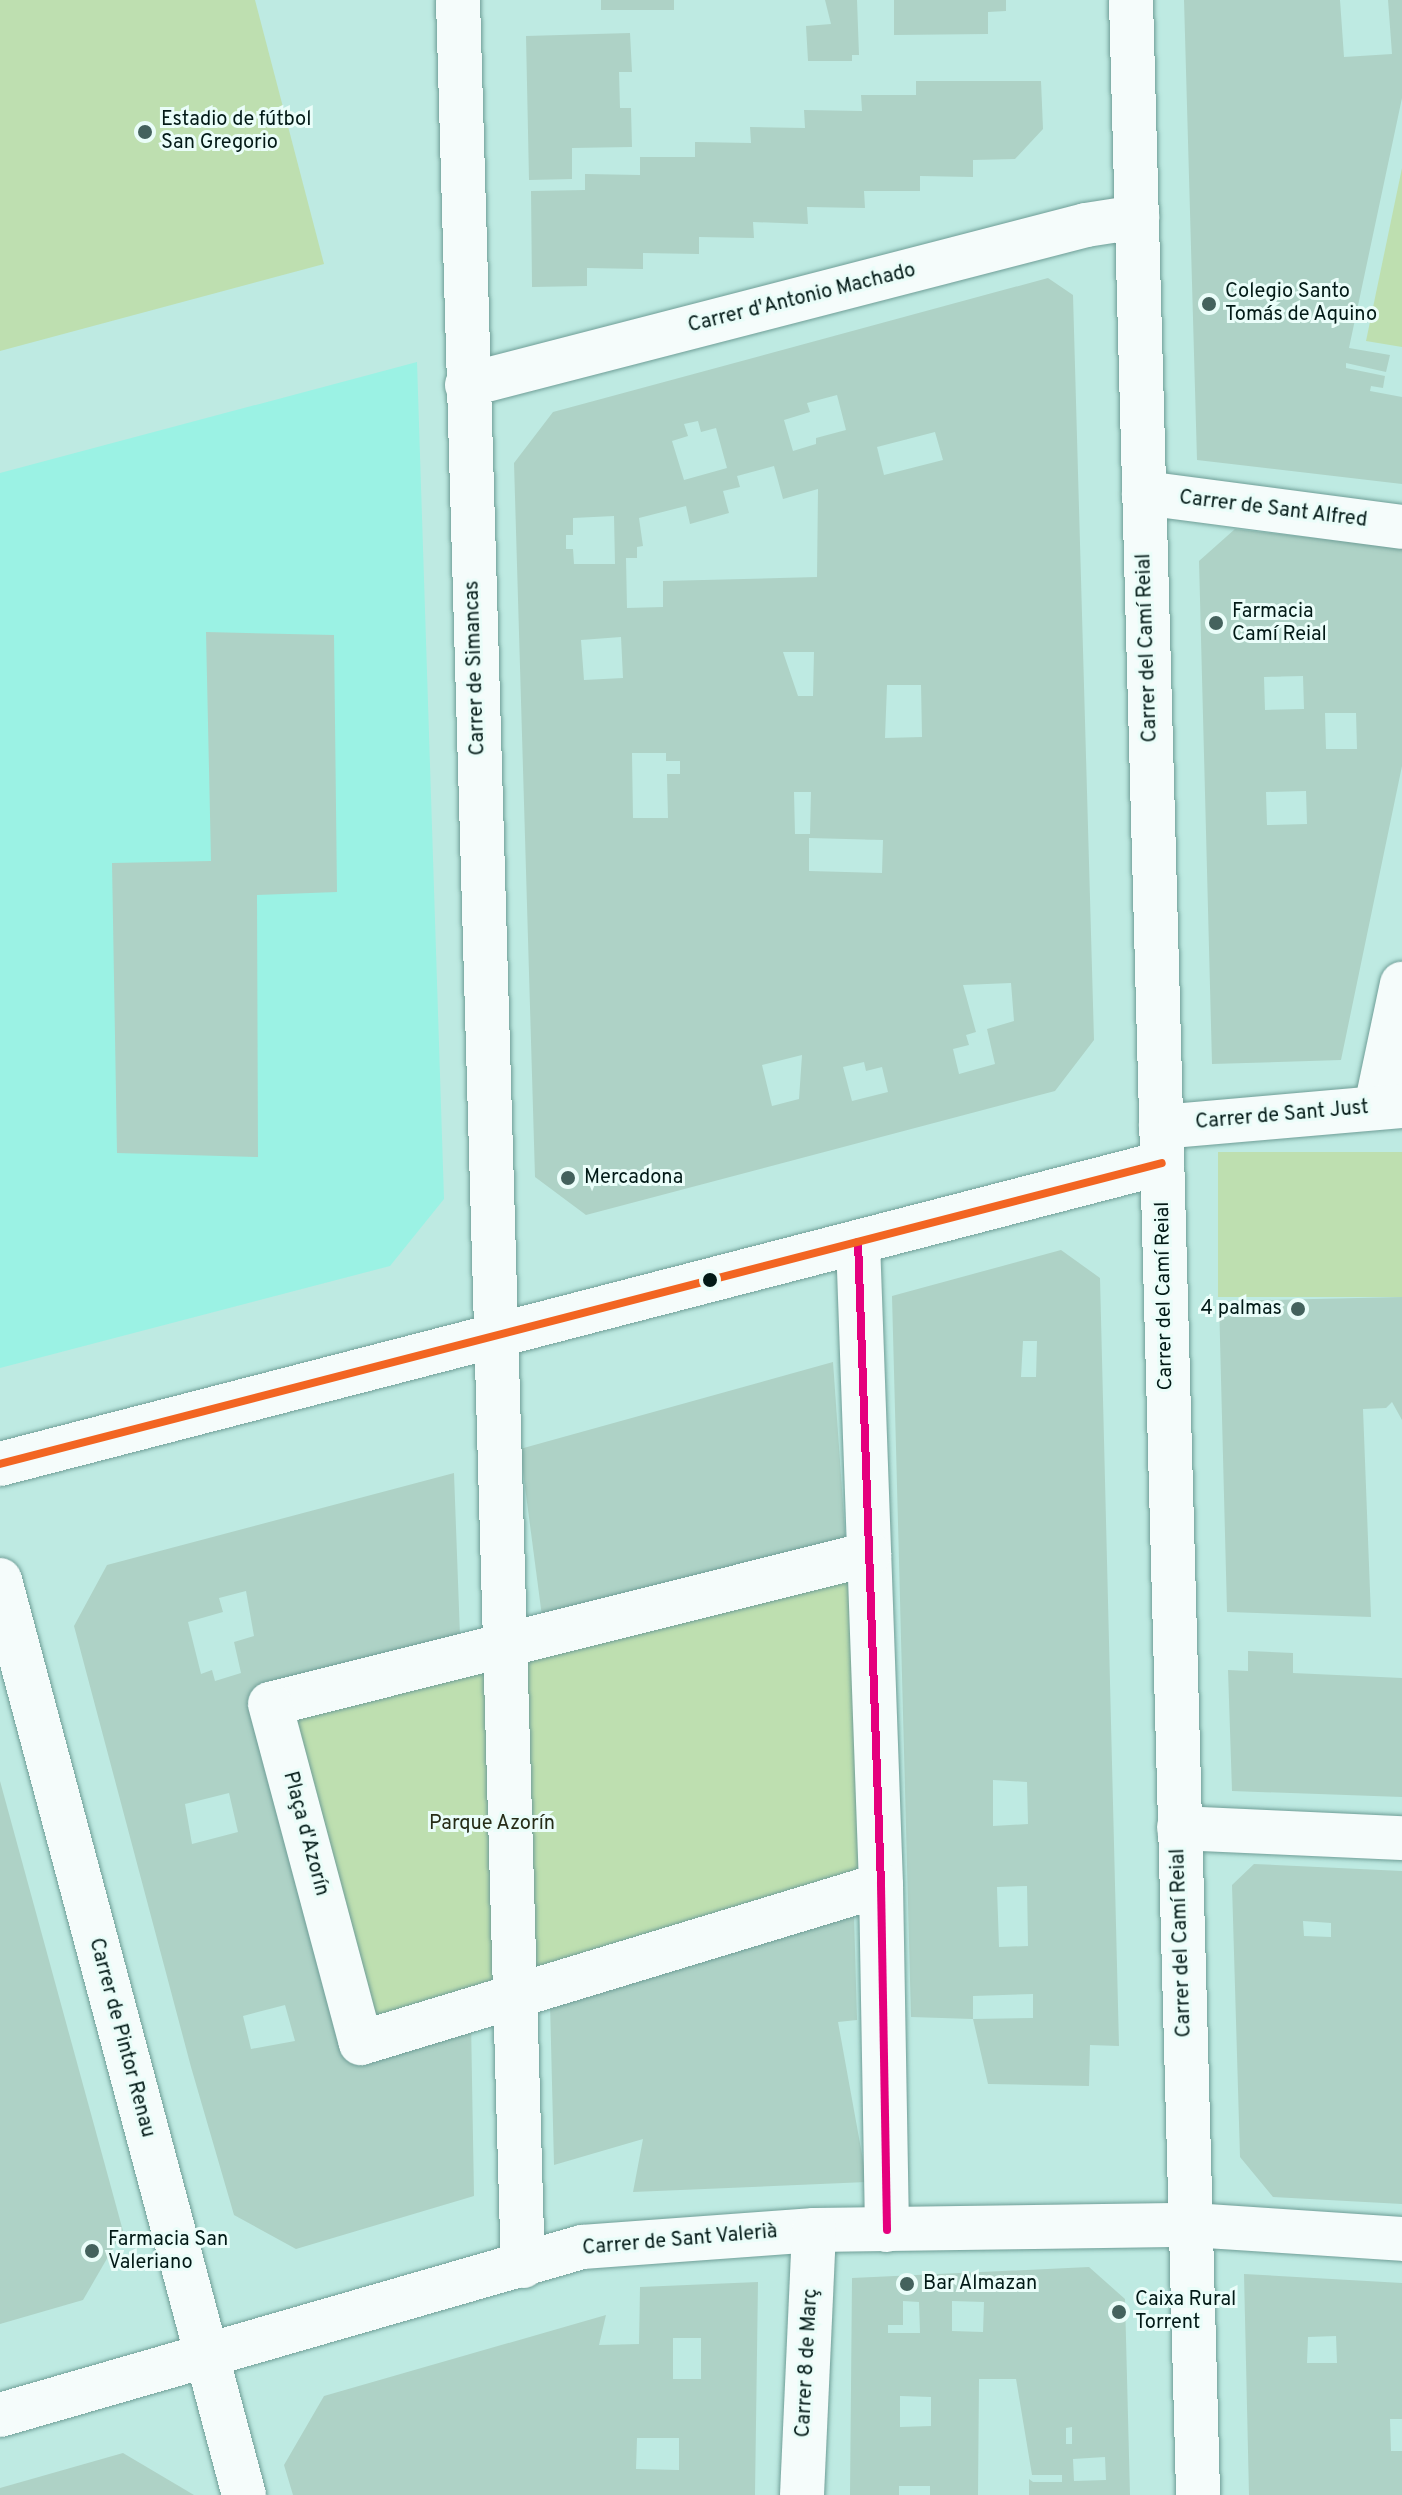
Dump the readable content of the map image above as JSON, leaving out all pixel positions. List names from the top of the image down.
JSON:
{
  "streets": {
    "street": [
      "Carrer d'Antonio Machado",
      "Carrer de Sant Alfred",
      "Carrer del Camí Reial",
      "Carrer de Simancas",
      "Carrer de Sant Just",
      "Plaça d'Azorín",
      "Carrer de Pintor Renau",
      "Carrer de Sant Valerià",
      "Carrer 8 de Març"
    ]
  },
  "crossings": [
    ["Carrer d'Antonio Machado", "Carrer del Camí Reial"],
    ["Carrer d'Antonio Machado", "Carrer de Simancas"],
    ["Carrer de Sant Alfred", "Carrer del Camí Reial"],
    ["Carrer del Camí Reial", "Carrer de Sant Just"],
    ["Carrer del Camí Reial", "Carrer de Sant Valerià"],
    ["Carrer de Simancas", "Carrer de Sant Just"],
    ["Carrer de Pintor Renau", "Carrer de Sant Valerià"],
    ["Carrer de Sant Valerià", "Carrer 8 de Març"]
  ],
  "parks": ["Parque Azorín"],
  "places": [
    "Estadio de fútbol San Gregorio",
    "Colegio Santo Tomás de Aquino",
    "Farmacia Camí Reial",
    "Mercadona",
    "4 palmas",
    "Farmacia San Valeriano",
    "Bar Almazan",
    "Caixa Rural Torrent"
  ]
}
